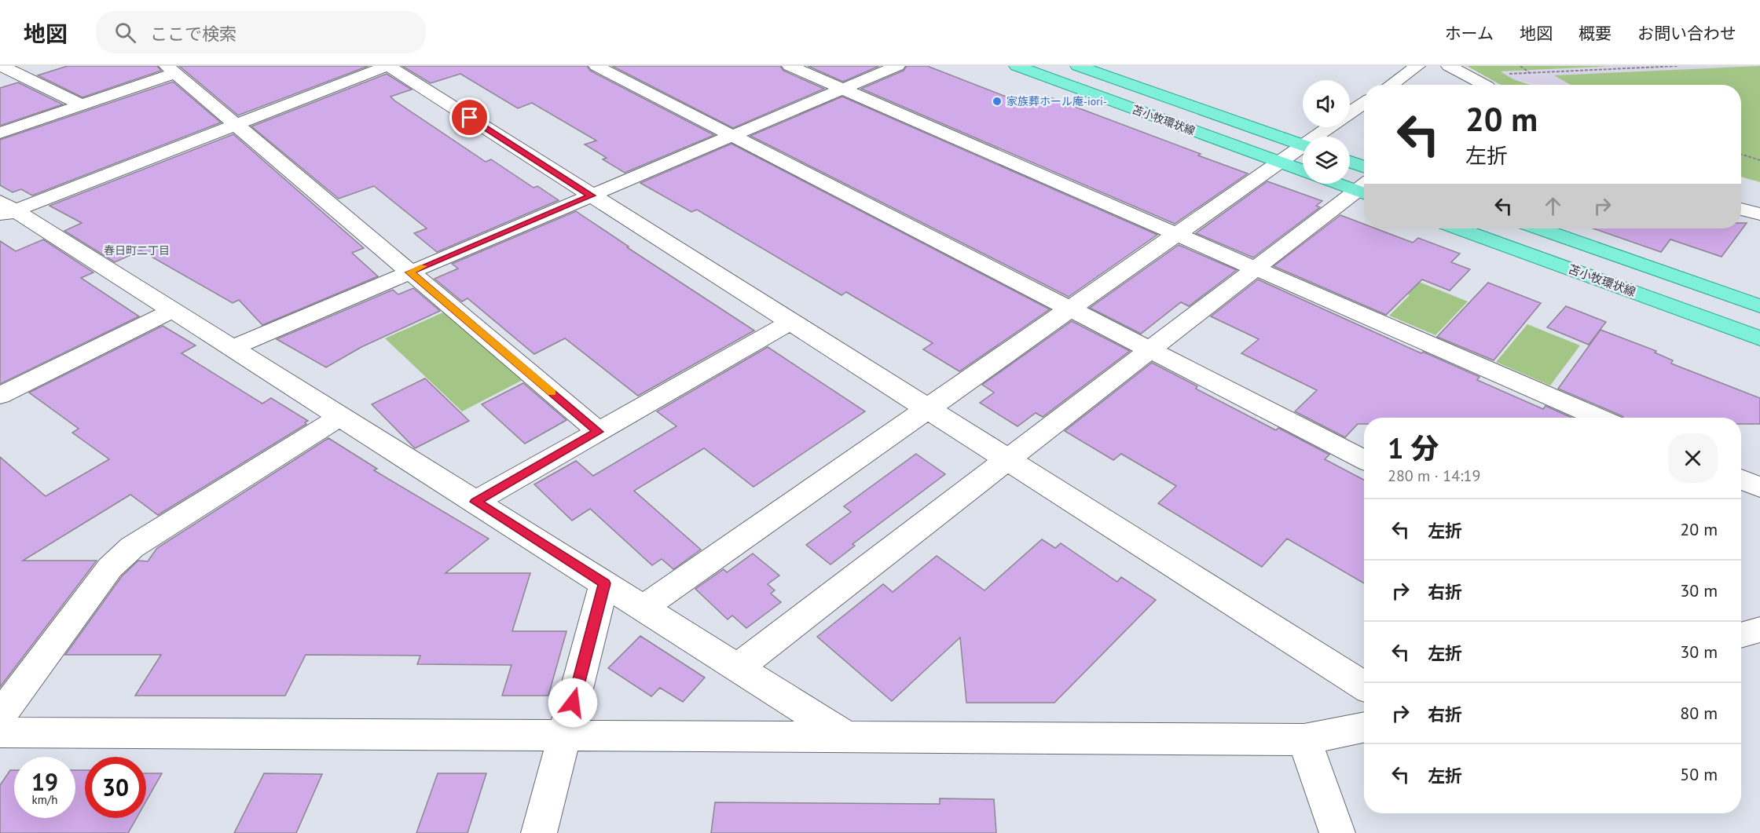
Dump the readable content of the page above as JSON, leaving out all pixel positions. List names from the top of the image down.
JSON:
{
  "streets": {
    "main road": ["苫小牧環状線"]
  },
  "districts": ["春日町二丁目"],
  "places": ["家族葬ホール庵-iori-"],
  "page": {
    "header": "地図",
    "search": "ここで検索",
    "nav": [
      "ホーム",
      "地図",
      "概要",
      "お問い合わせ"
    ],
    "turn": ["20 m", "左折"],
    "heading": ["1 分", "280 m · 14:19"],
    "list": [
      {
        "name": "左折",
        "value": "20 m"
      },
      {
        "name": "右折",
        "value": "30 m"
      },
      {
        "name": "左折",
        "value": "30 m"
      },
      {
        "name": "右折",
        "value": "80 m"
      },
      {
        "name": "左折",
        "value": "50 m"
      }
    ],
    "speed": "19 km/h",
    "limit": "30"
  }
}
